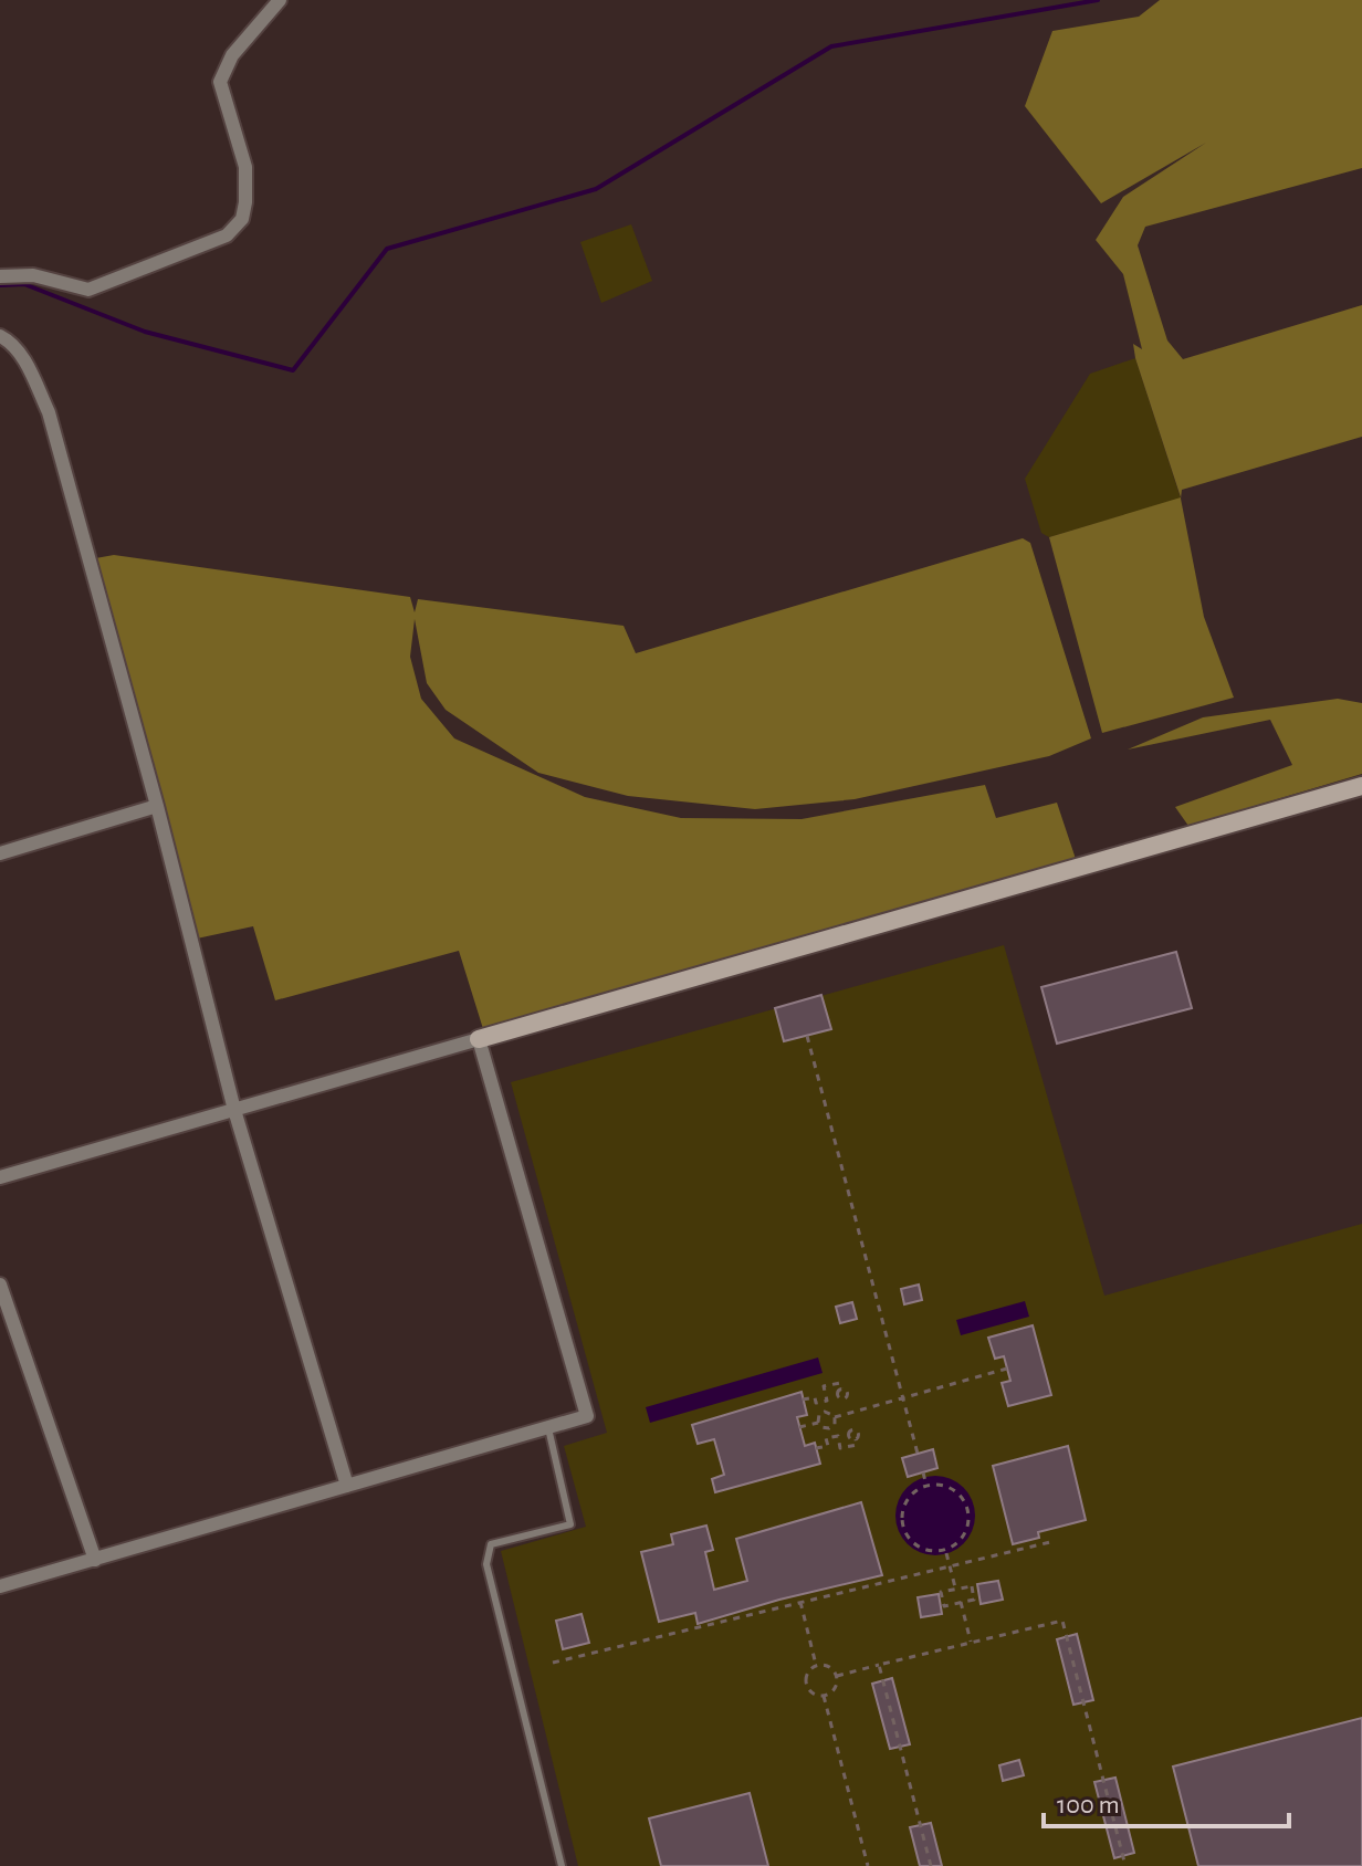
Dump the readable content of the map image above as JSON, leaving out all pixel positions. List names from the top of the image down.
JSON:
{
  "scale_bar": "100 m"
}
